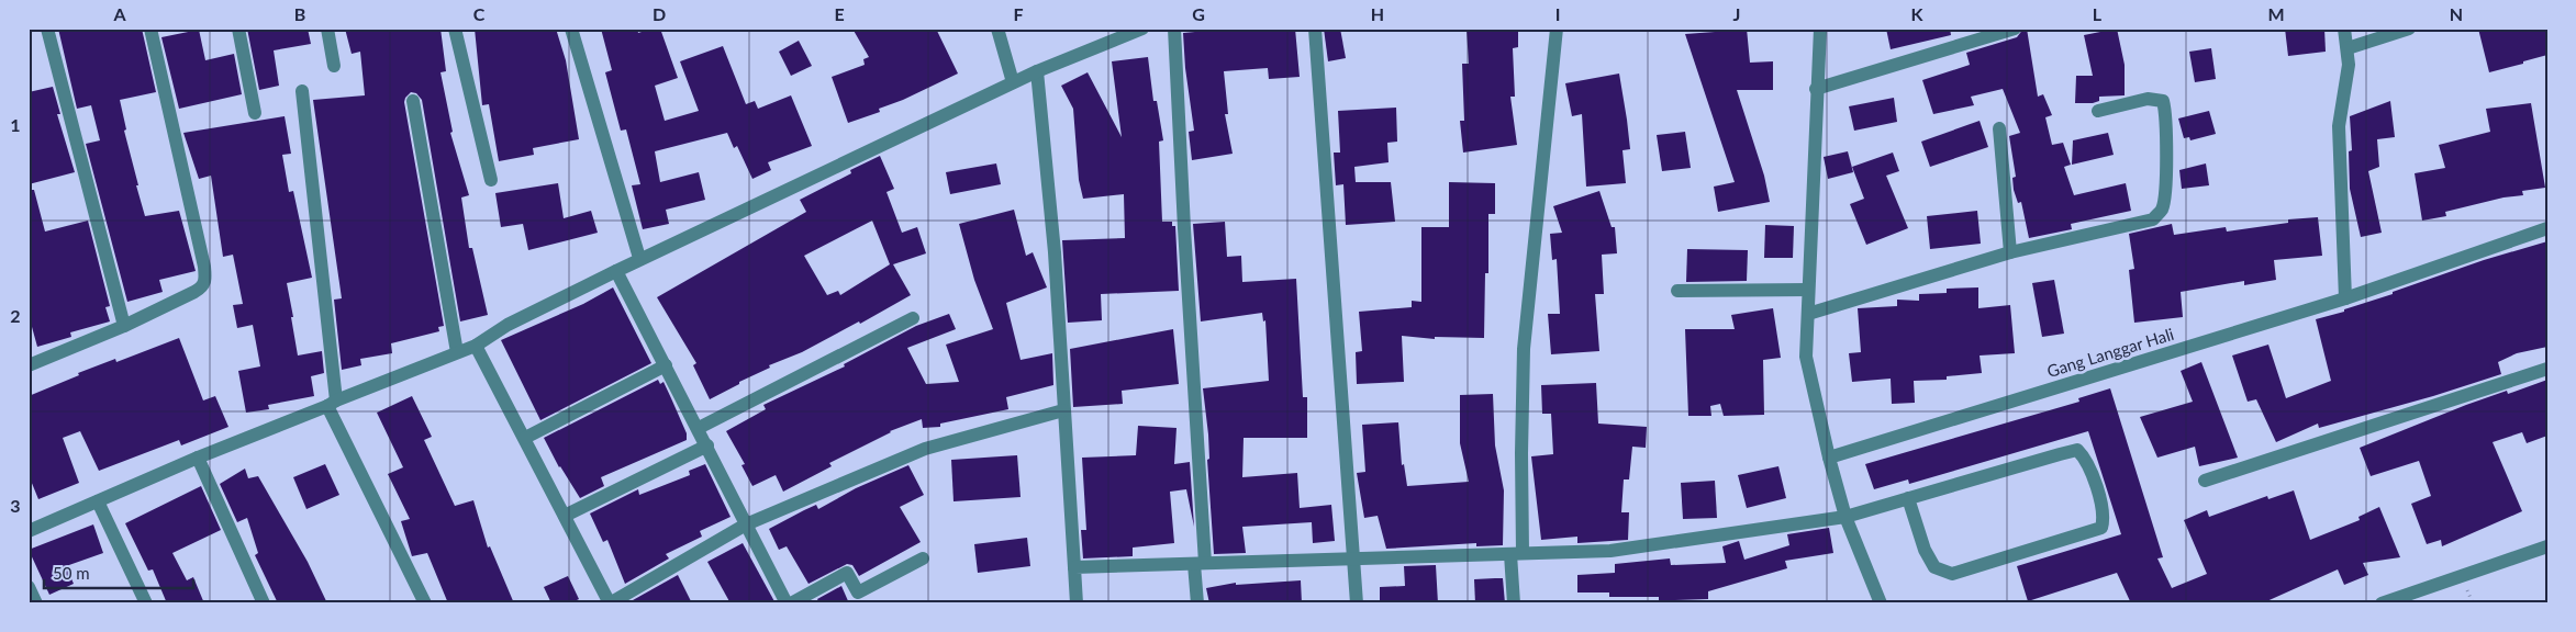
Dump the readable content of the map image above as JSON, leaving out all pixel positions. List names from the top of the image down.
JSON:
{
  "streets": {
    "street": ["Gang Langgar Hali"]
  },
  "scale_bar": "50 m",
  "grid": {
    "columns": [
      "A",
      "B",
      "C",
      "D",
      "E",
      "F",
      "G",
      "H",
      "I",
      "J",
      "K",
      "L",
      "M",
      "N"
    ],
    "rows": ["1", "2", "3"]
  }
}
